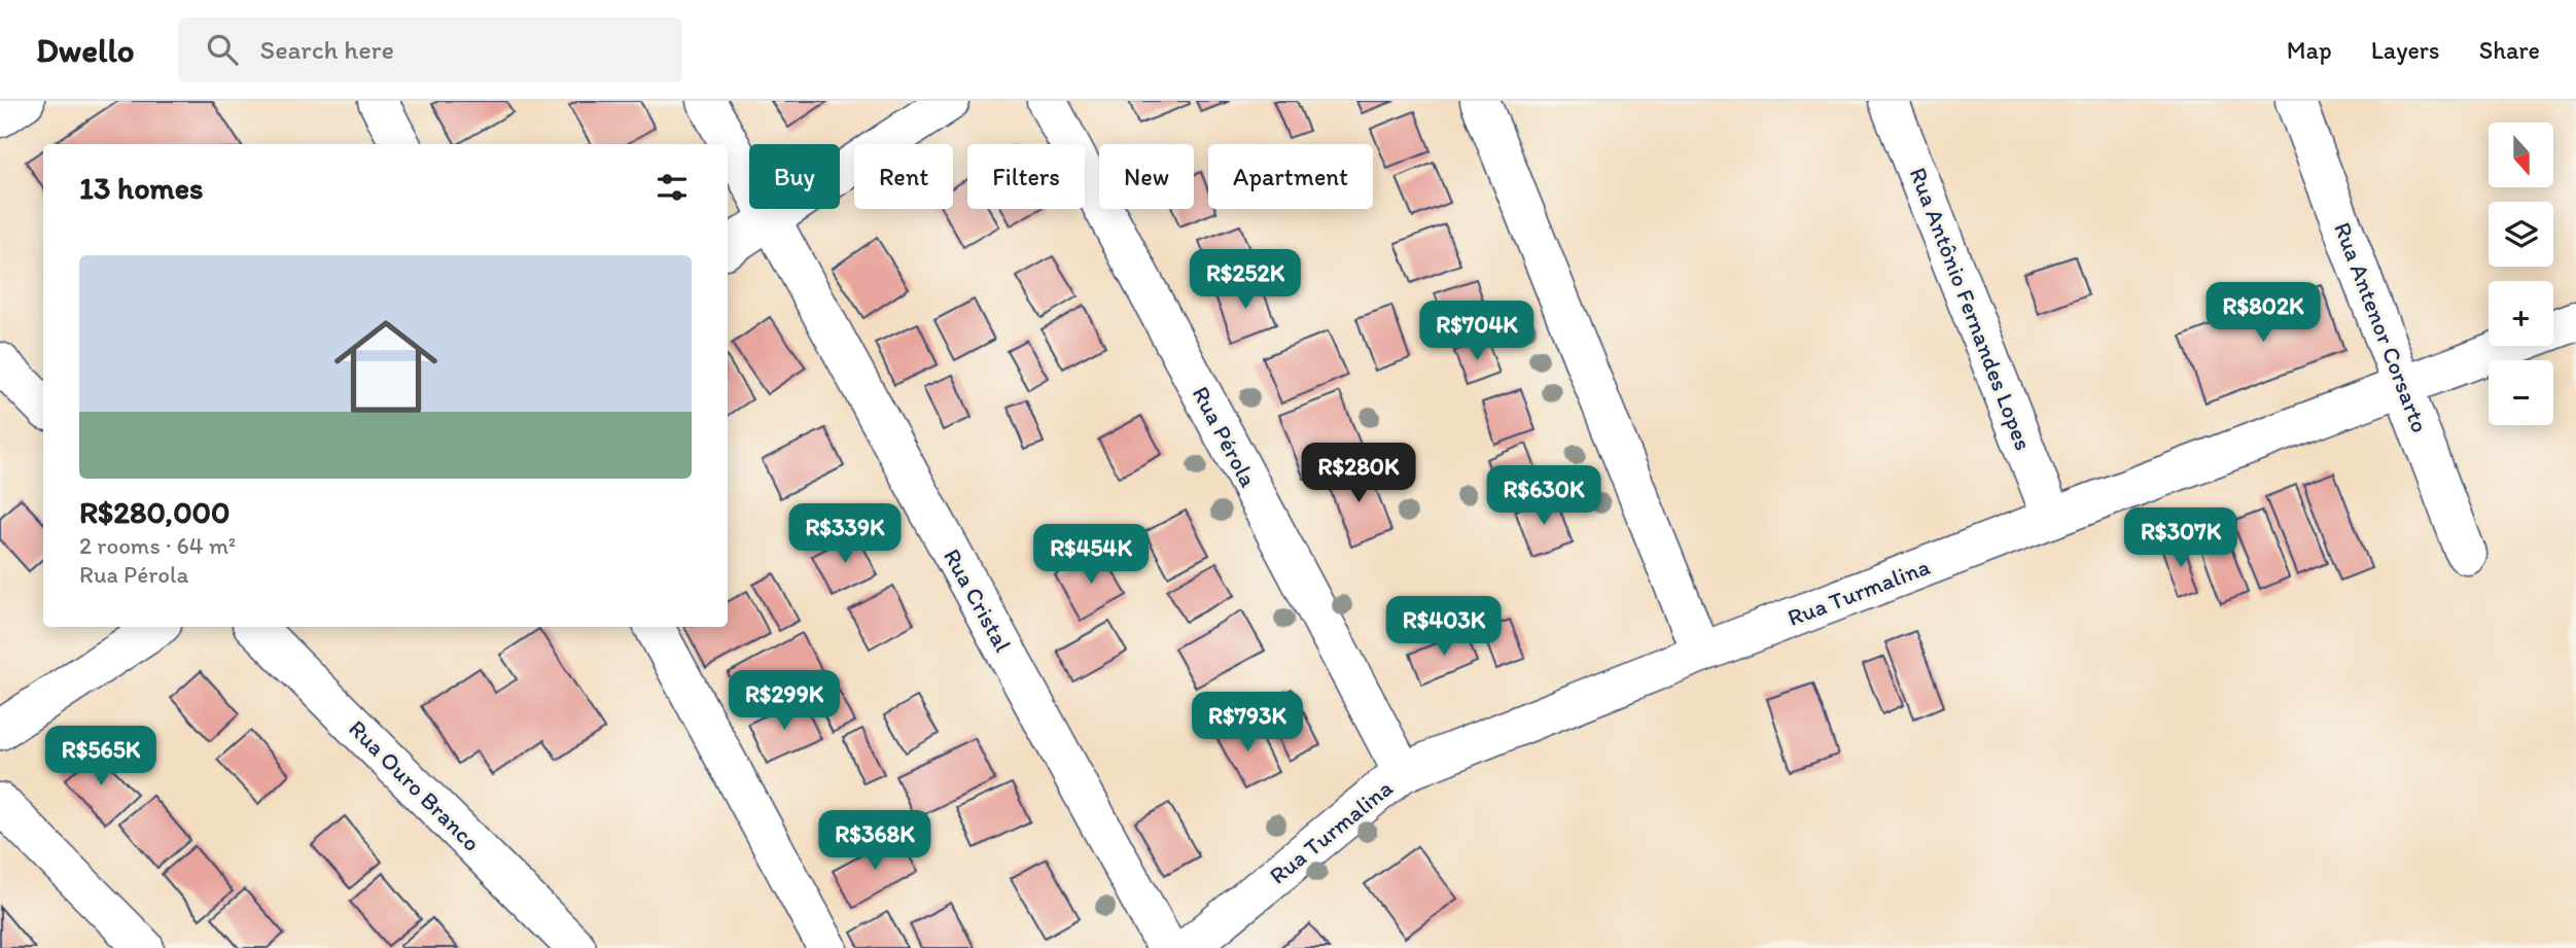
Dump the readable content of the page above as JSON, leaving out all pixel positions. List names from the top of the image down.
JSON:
{
  "streets": {
    "street": [
      "Rua Antônio Fernandes Lopes",
      "Rua Antenor Corsarto",
      "Rua Pérola",
      "Rua Turmalina",
      "Rua Cristal",
      "Rua Ouro Branco"
    ]
  },
  "crossings": [
    ["Rua Antônio Fernandes Lopes", "Rua Turmalina"],
    ["Rua Antenor Corsarto", "Rua Turmalina"],
    ["Rua Pérola", "Rua Turmalina"]
  ],
  "north": "bottom",
  "page": {
    "header": "Dwello",
    "search": "Search here",
    "nav": ["Map", "Layers", "Share"],
    "map_buttons": ["+", "−"],
    "chip": [
      "Buy",
      "Rent",
      "Filters",
      "New",
      "Apartment"
    ],
    "heading": "13 homes",
    "list": [
      {
        "name": "R$280,000",
        "note": "2 rooms · 64 m² · Rua Pérola"
      }
    ],
    "price": [
      "R$252K",
      "R$802K",
      "R$704K",
      "R$280K",
      "R$630K",
      "R$339K",
      "R$307K",
      "R$454K",
      "R$403K",
      "R$299K",
      "R$793K",
      "R$565K",
      "R$368K"
    ]
  }
}
